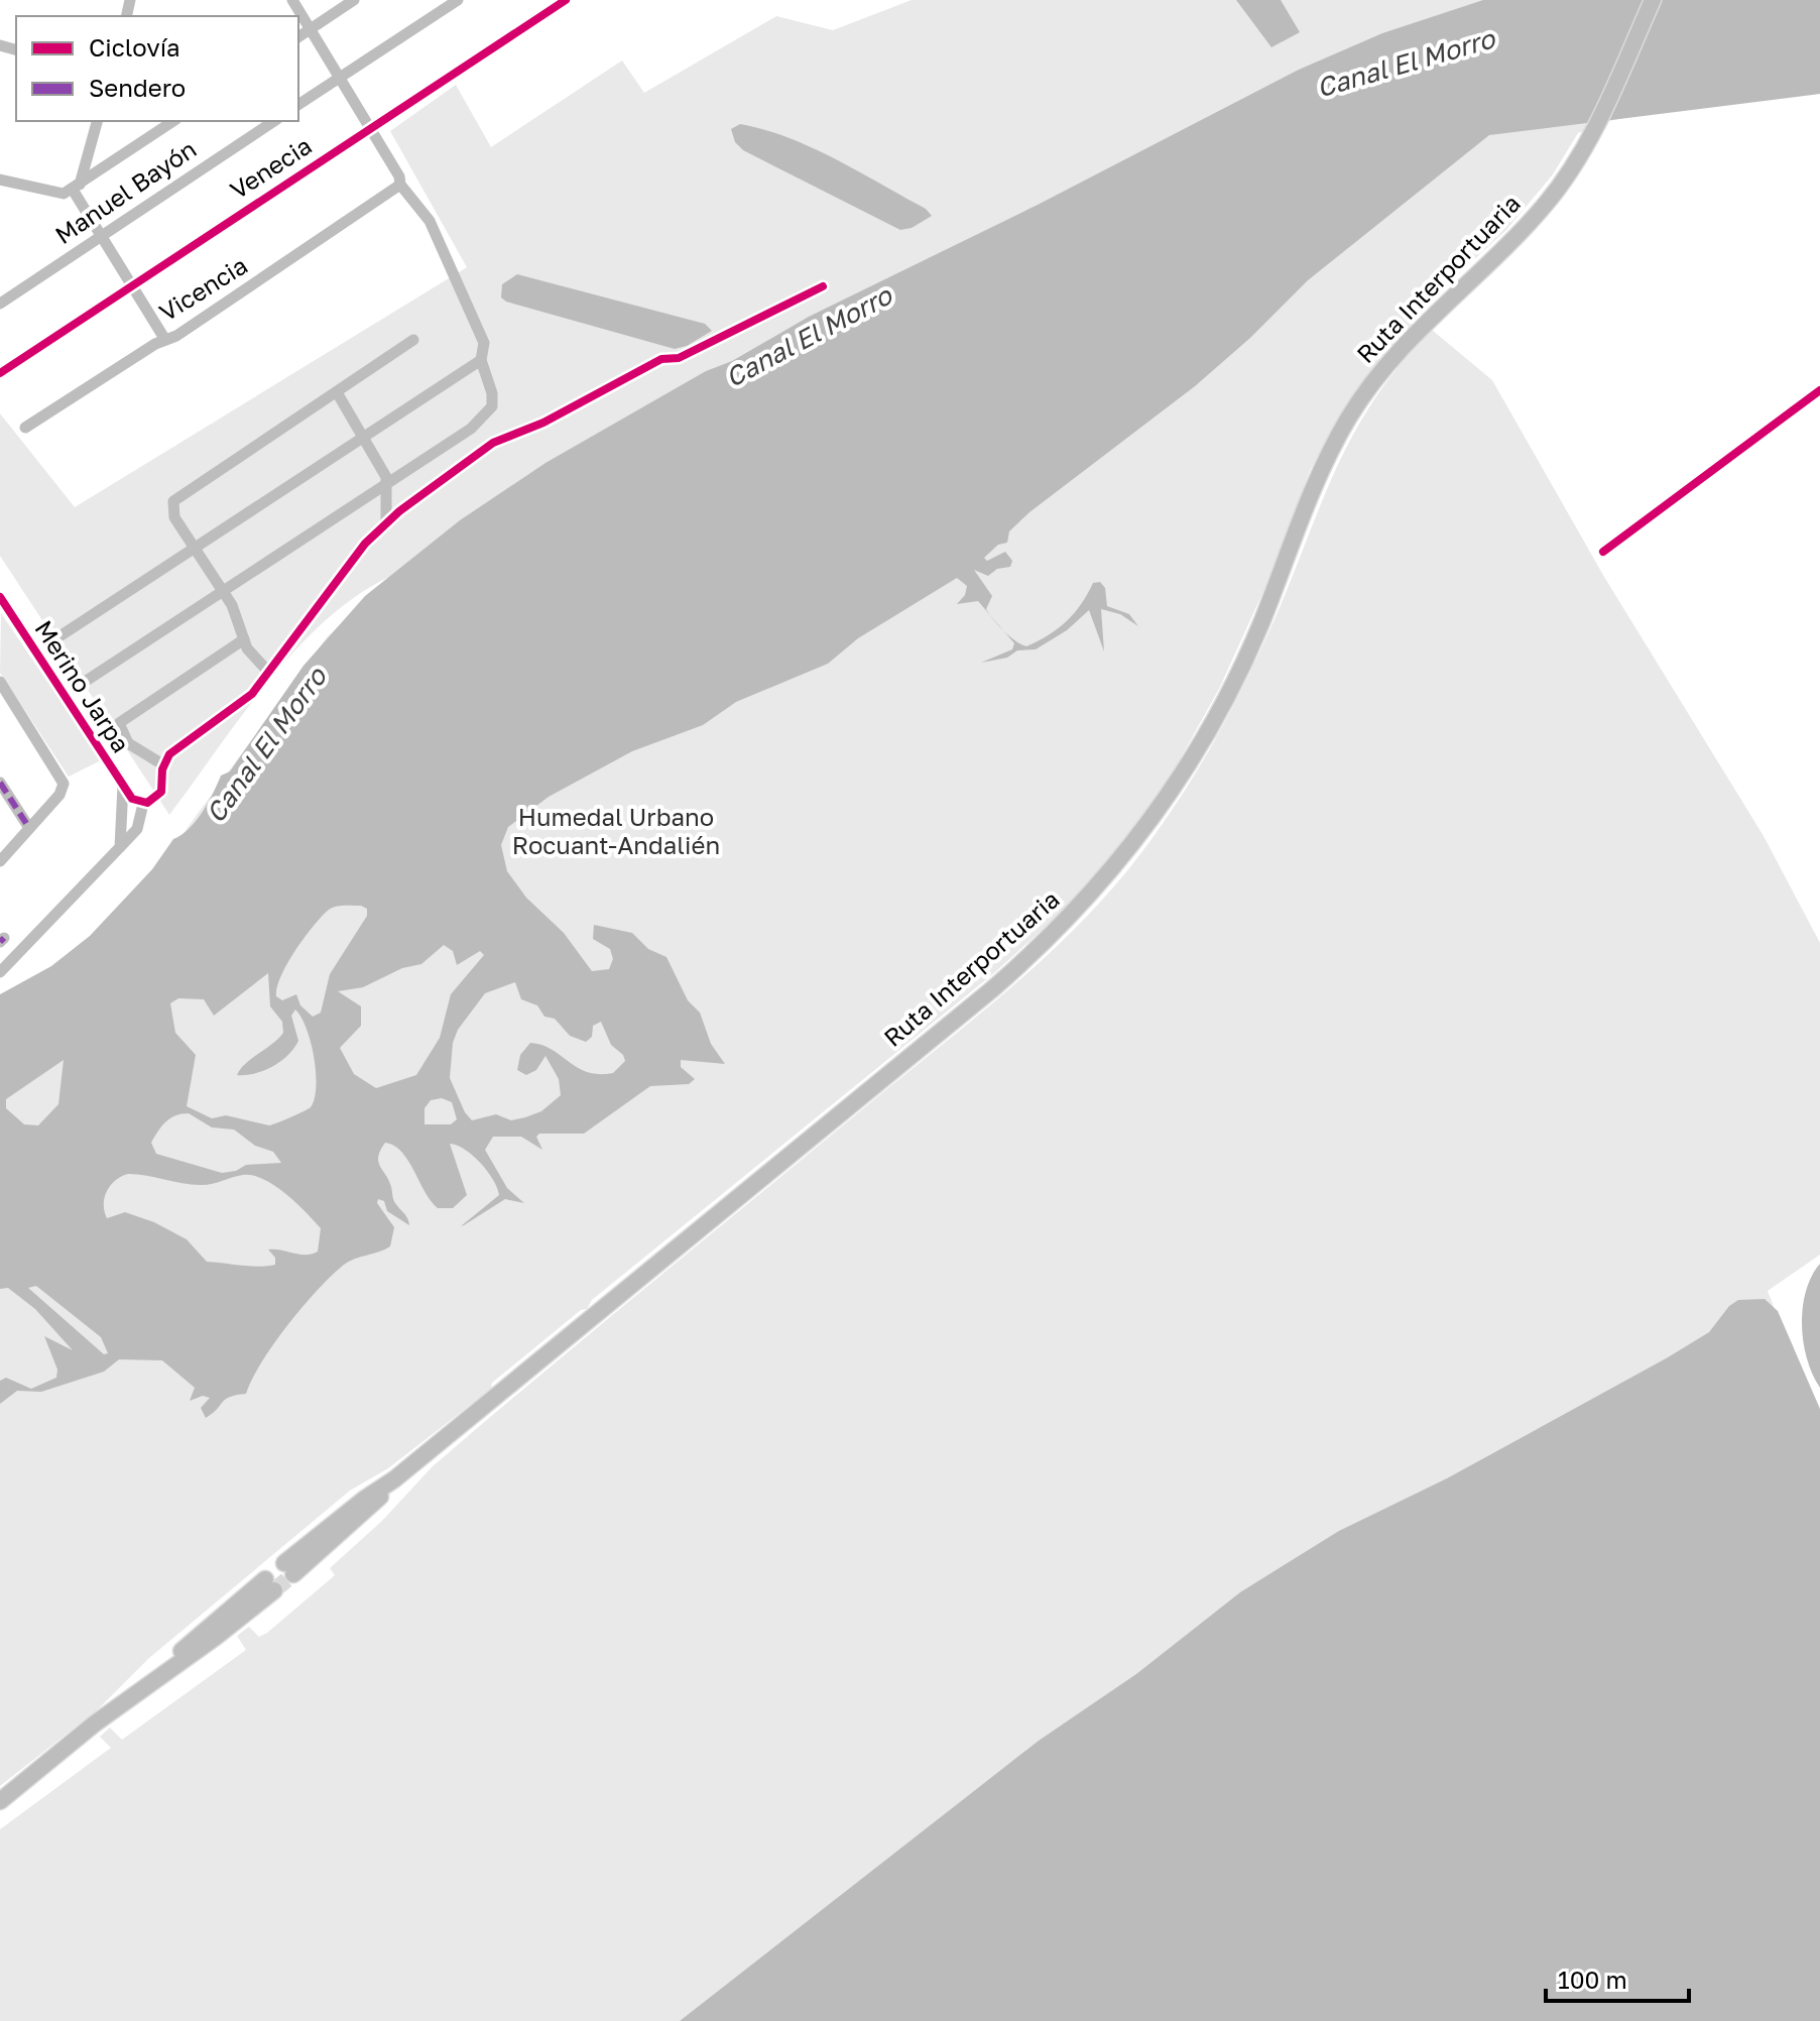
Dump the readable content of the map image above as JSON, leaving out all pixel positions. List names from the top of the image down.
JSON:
{
  "streets": {
    "highway": ["Ruta Interportuaria"],
    "street": [
      "Venecia",
      "Manuel Bayón",
      "Vicencia",
      "Merino Jarpa"
    ]
  },
  "water": ["Canal El Morro"],
  "parks": ["Humedal Urbano Rocuant-Andalién"],
  "legend": ["Ciclovía", "Sendero"],
  "scale_bar": "100 m"
}
